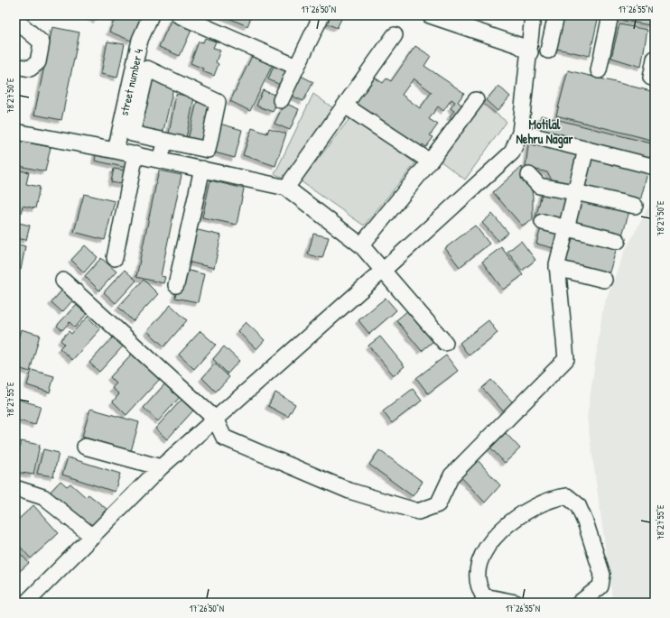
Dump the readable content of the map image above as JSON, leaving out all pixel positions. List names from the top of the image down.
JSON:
{
  "streets": {
    "street": ["street number 4"]
  },
  "districts": ["Motilal Nehru Nagar"],
  "coordinates": [
    "17°26'50\"N",
    "17°26'55\"N",
    "78°27'50\"E",
    "78°27'55\"E"
  ]
}
